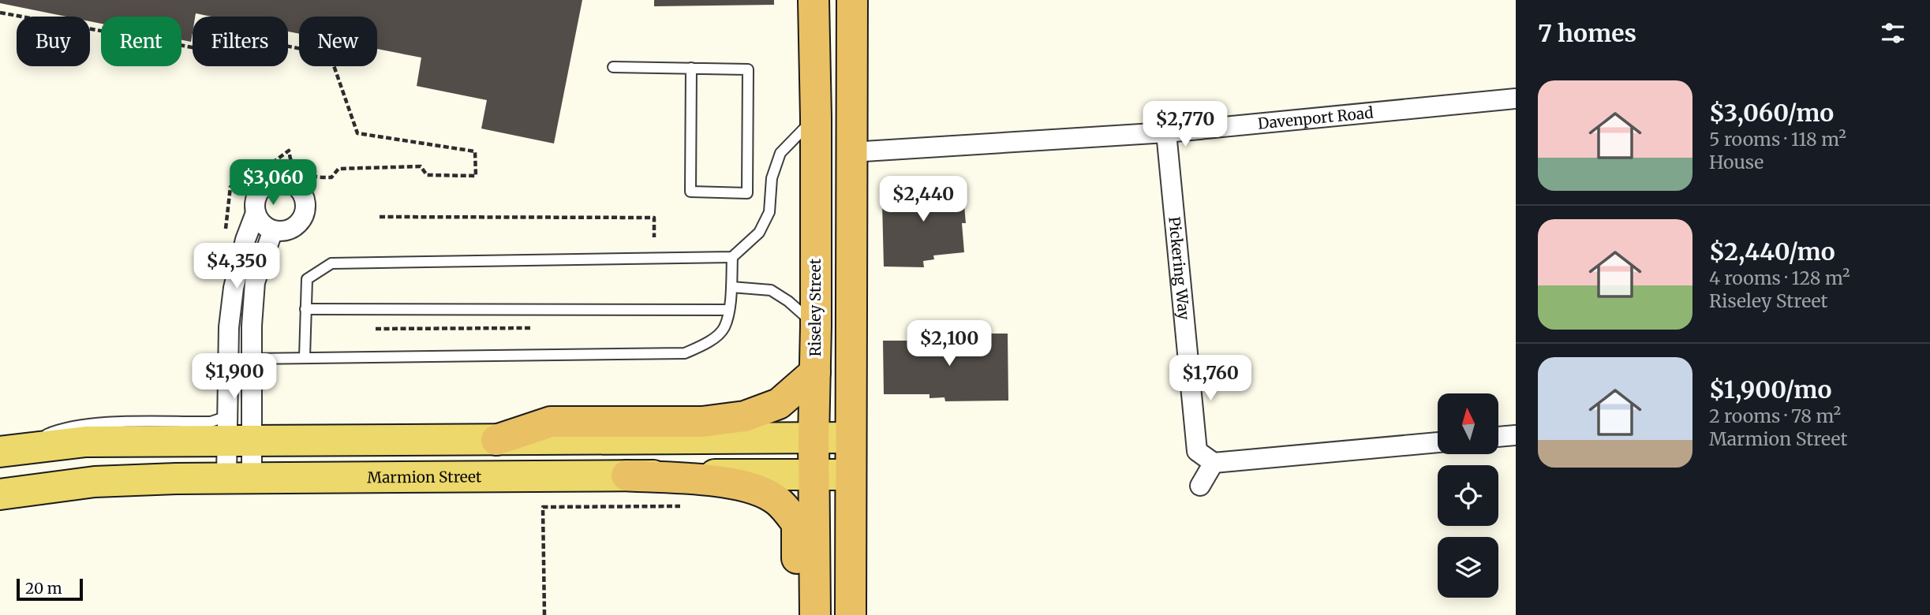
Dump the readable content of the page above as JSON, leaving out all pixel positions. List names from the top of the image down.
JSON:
{
  "streets": {
    "highway": ["Riseley Street"],
    "main road": ["Marmion Street"],
    "street": ["Davenport Road", "Pickering Way"]
  },
  "crossings": [
    ["Davenport Road", "Pickering Way"],
    ["Riseley Street", "Marmion Street"]
  ],
  "scale_bar": "20 m",
  "north": "top",
  "page": {
    "heading": "7 homes",
    "chip": [
      "Buy",
      "Rent",
      "Filters",
      "New"
    ],
    "list": [
      {
        "name": "$3,060/mo",
        "note": "5 rooms · 118 m² · House"
      },
      {
        "name": "$2,440/mo",
        "note": "4 rooms · 128 m² · Riseley Street"
      },
      {
        "name": "$1,900/mo",
        "note": "2 rooms · 78 m² · Marmion Street"
      }
    ],
    "price": [
      "$2,770",
      "$3,060",
      "$2,440",
      "$4,350",
      "$2,100",
      "$1,900",
      "$1,760"
    ],
    "scale": "20 m"
  }
}
